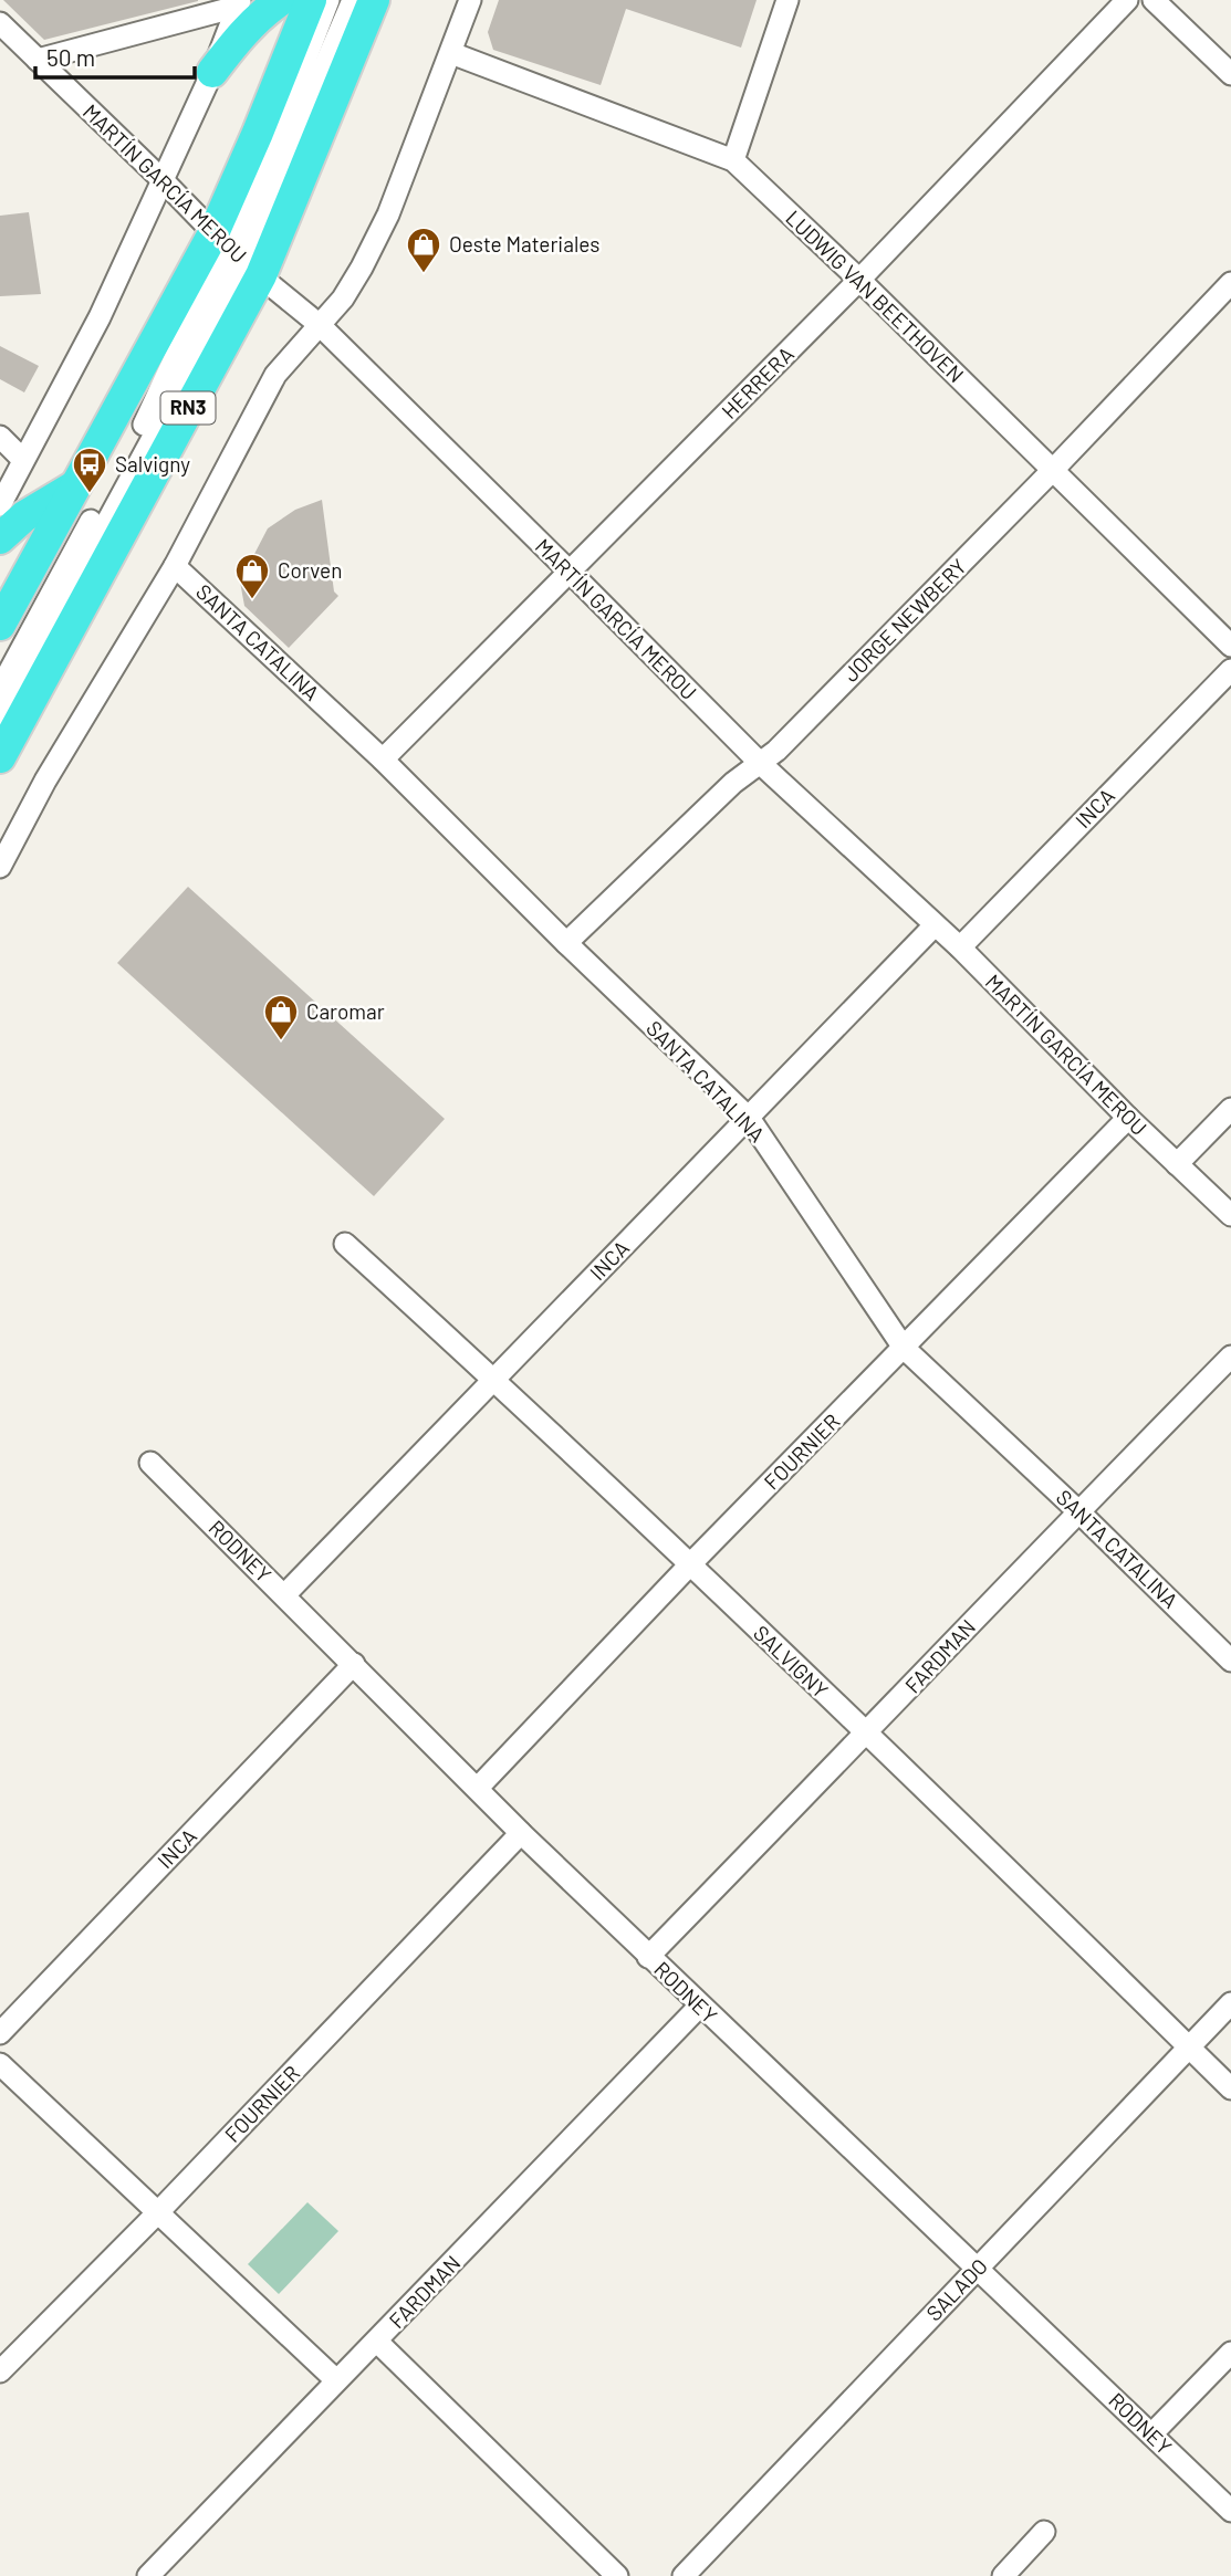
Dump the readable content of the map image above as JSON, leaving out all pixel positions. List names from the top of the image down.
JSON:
{
  "streets": {
    "highway": ["RN3"],
    "street": [
      "MARTÍN GARCÍA MEROU",
      "LUDWIG VAN BEETHOVEN",
      "HERRERA",
      "JORGE NEWBERY",
      "SANTA CATALINA",
      "INCA",
      "FOURNIER",
      "RODNEY",
      "FARDMAN",
      "SALVIGNY",
      "SALADO"
    ]
  },
  "crossings": [
    ["MARTÍN GARCÍA MEROU", "HERRERA"],
    ["MARTÍN GARCÍA MEROU", "RN3"],
    ["MARTÍN GARCÍA MEROU", "JORGE NEWBERY"],
    ["MARTÍN GARCÍA MEROU", "INCA"],
    ["MARTÍN GARCÍA MEROU", "FOURNIER"],
    ["LUDWIG VAN BEETHOVEN", "HERRERA"],
    ["LUDWIG VAN BEETHOVEN", "JORGE NEWBERY"],
    ["HERRERA", "SANTA CATALINA"],
    ["JORGE NEWBERY", "SANTA CATALINA"],
    ["SANTA CATALINA", "INCA"],
    ["SANTA CATALINA", "FOURNIER"],
    ["SANTA CATALINA", "FARDMAN"],
    ["INCA", "RODNEY"],
    ["INCA", "SALVIGNY"],
    ["FOURNIER", "RODNEY"],
    ["FOURNIER", "SALVIGNY"],
    ["RODNEY", "FARDMAN"],
    ["RODNEY", "SALADO"],
    ["FARDMAN", "SALVIGNY"],
    ["SALVIGNY", "SALADO"]
  ],
  "places": {
    "shop": ["Oeste Materiales", "Corven", "Caromar"],
    "bus stop": ["Salvigny"]
  },
  "scale_bar": "50 m"
}
